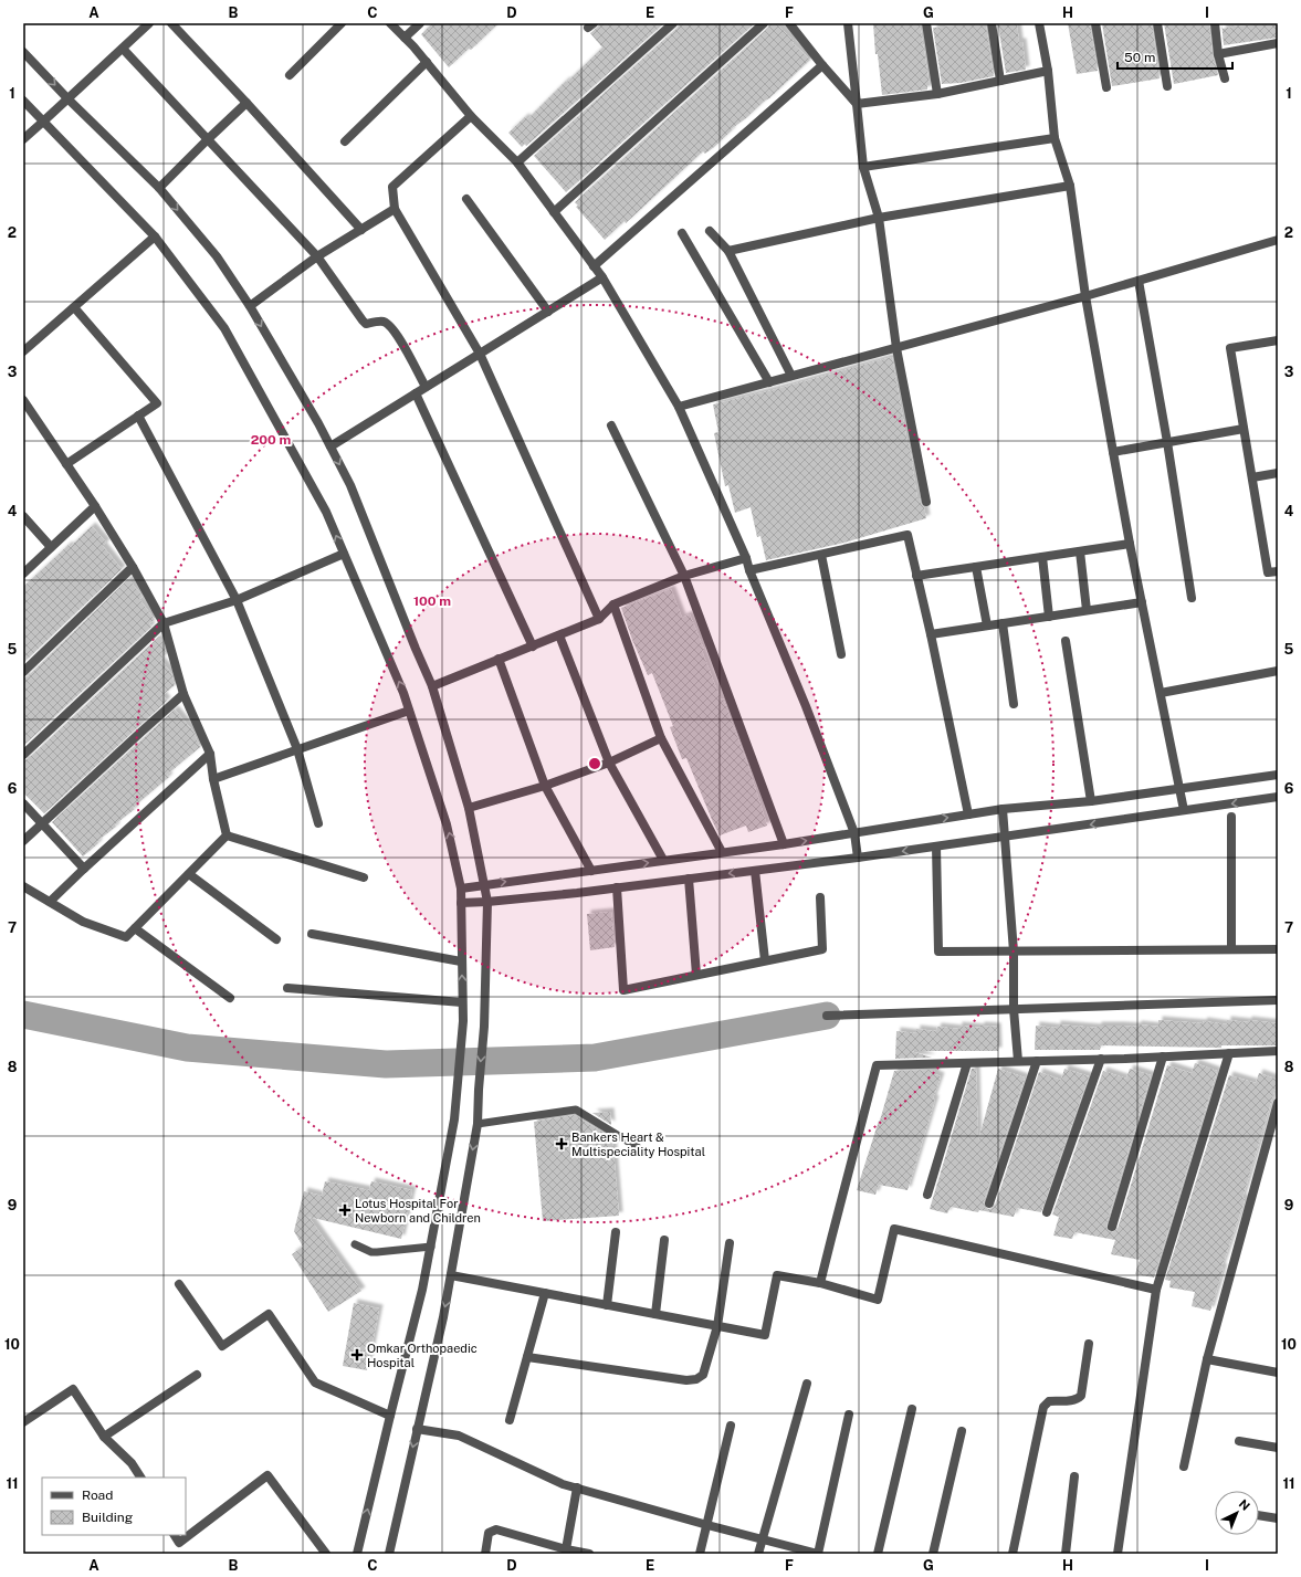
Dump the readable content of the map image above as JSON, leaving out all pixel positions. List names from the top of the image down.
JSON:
{
  "places": {
    "health": ["Bankers Heart & Multispeciality Hospital", "Lotus Hospital For Newborn and Children", "Omkar Orthopaedic Hospital"]
  },
  "legend": ["Road", "Building"],
  "scale_bar": "50 m",
  "north": "top right",
  "grid": {
    "columns": [
      "A",
      "B",
      "C",
      "D",
      "E",
      "F",
      "G",
      "H",
      "I"
    ],
    "rows": [
      "1",
      "2",
      "3",
      "4",
      "5",
      "6",
      "7",
      "8",
      "9",
      "10",
      "11"
    ]
  },
  "rings": ["200 m", "100 m"]
}
